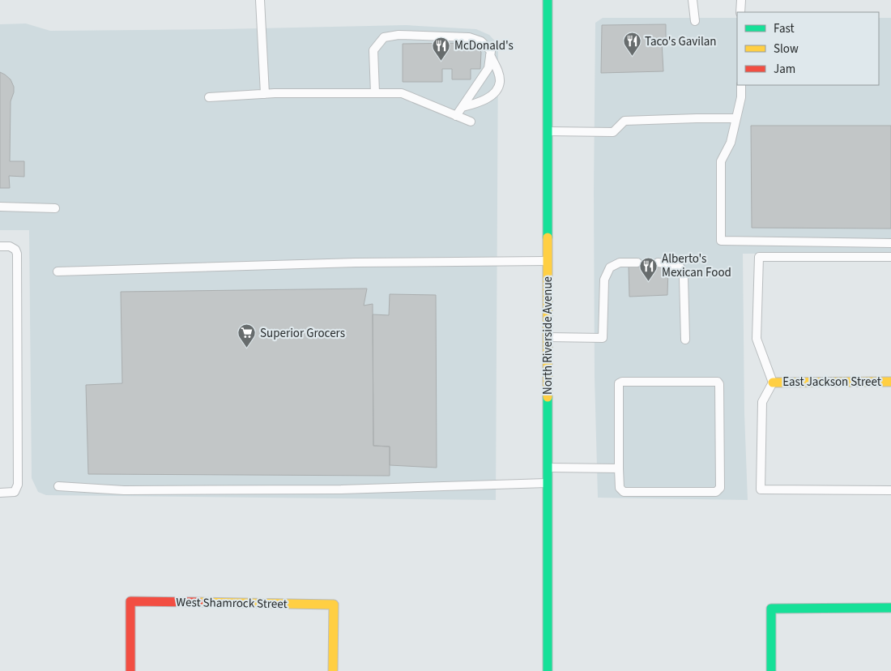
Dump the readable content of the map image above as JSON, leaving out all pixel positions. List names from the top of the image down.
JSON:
{
  "streets": {
    "main road": ["North Riverside Avenue", "East Jackson Street", "West Shamrock Street"]
  },
  "places": {
    "restaurant": ["Taco's Gavilan", "McDonald's", "Alberto's Mexican Food"],
    "supermarket": ["Superior Grocers"]
  },
  "legend": ["Fast", "Slow", "Jam"]
}
